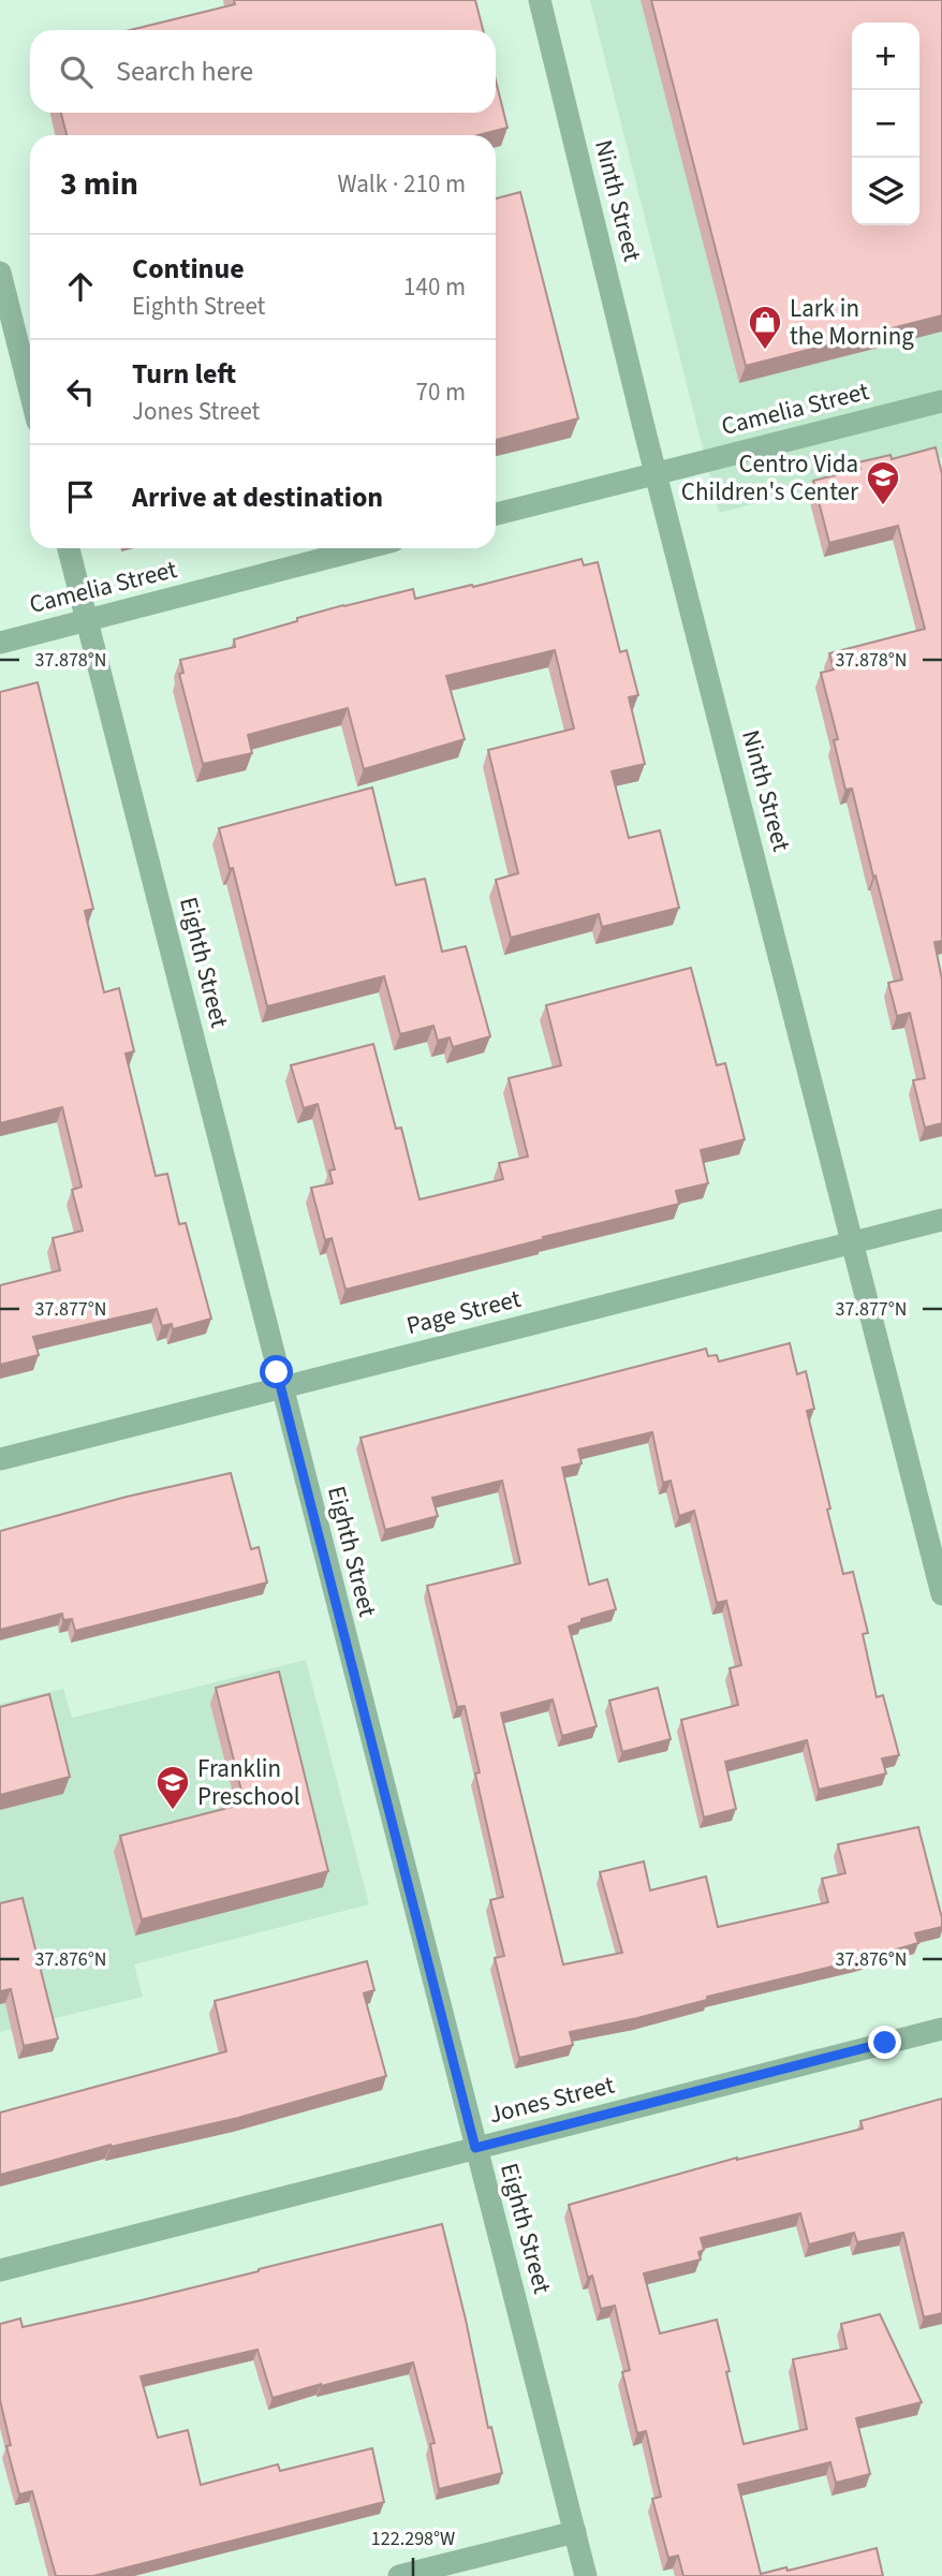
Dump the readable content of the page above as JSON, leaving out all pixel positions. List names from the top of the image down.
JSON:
{
  "streets": {
    "street": [
      "Ninth Street",
      "Camelia Street",
      "Eighth Street",
      "Page Street",
      "Jones Street"
    ]
  },
  "crossings": [
    ["Ninth Street", "Camelia Street"],
    ["Ninth Street", "Page Street"],
    ["Camelia Street", "Eighth Street"],
    ["Eighth Street", "Page Street"],
    ["Eighth Street", "Jones Street"]
  ],
  "places": {
    "shop": ["Lark in the Morning"],
    "school or university": ["Centro Vida Children's Center", "Franklin Preschool"]
  },
  "page": {
    "map_buttons": ["+", "−"],
    "search": "Search here",
    "heading": ["3 min", "Walk · 210 m"],
    "list": [
      ["Continue", "Eighth Street", "140 m"],
      ["Turn left", "Jones Street", "70 m"],
      "Arrive at destination"
    ]
  },
  "coordinates": [
    "37.878°N",
    "37.877°N",
    "37.876°N",
    "122.298°W"
  ]
}
